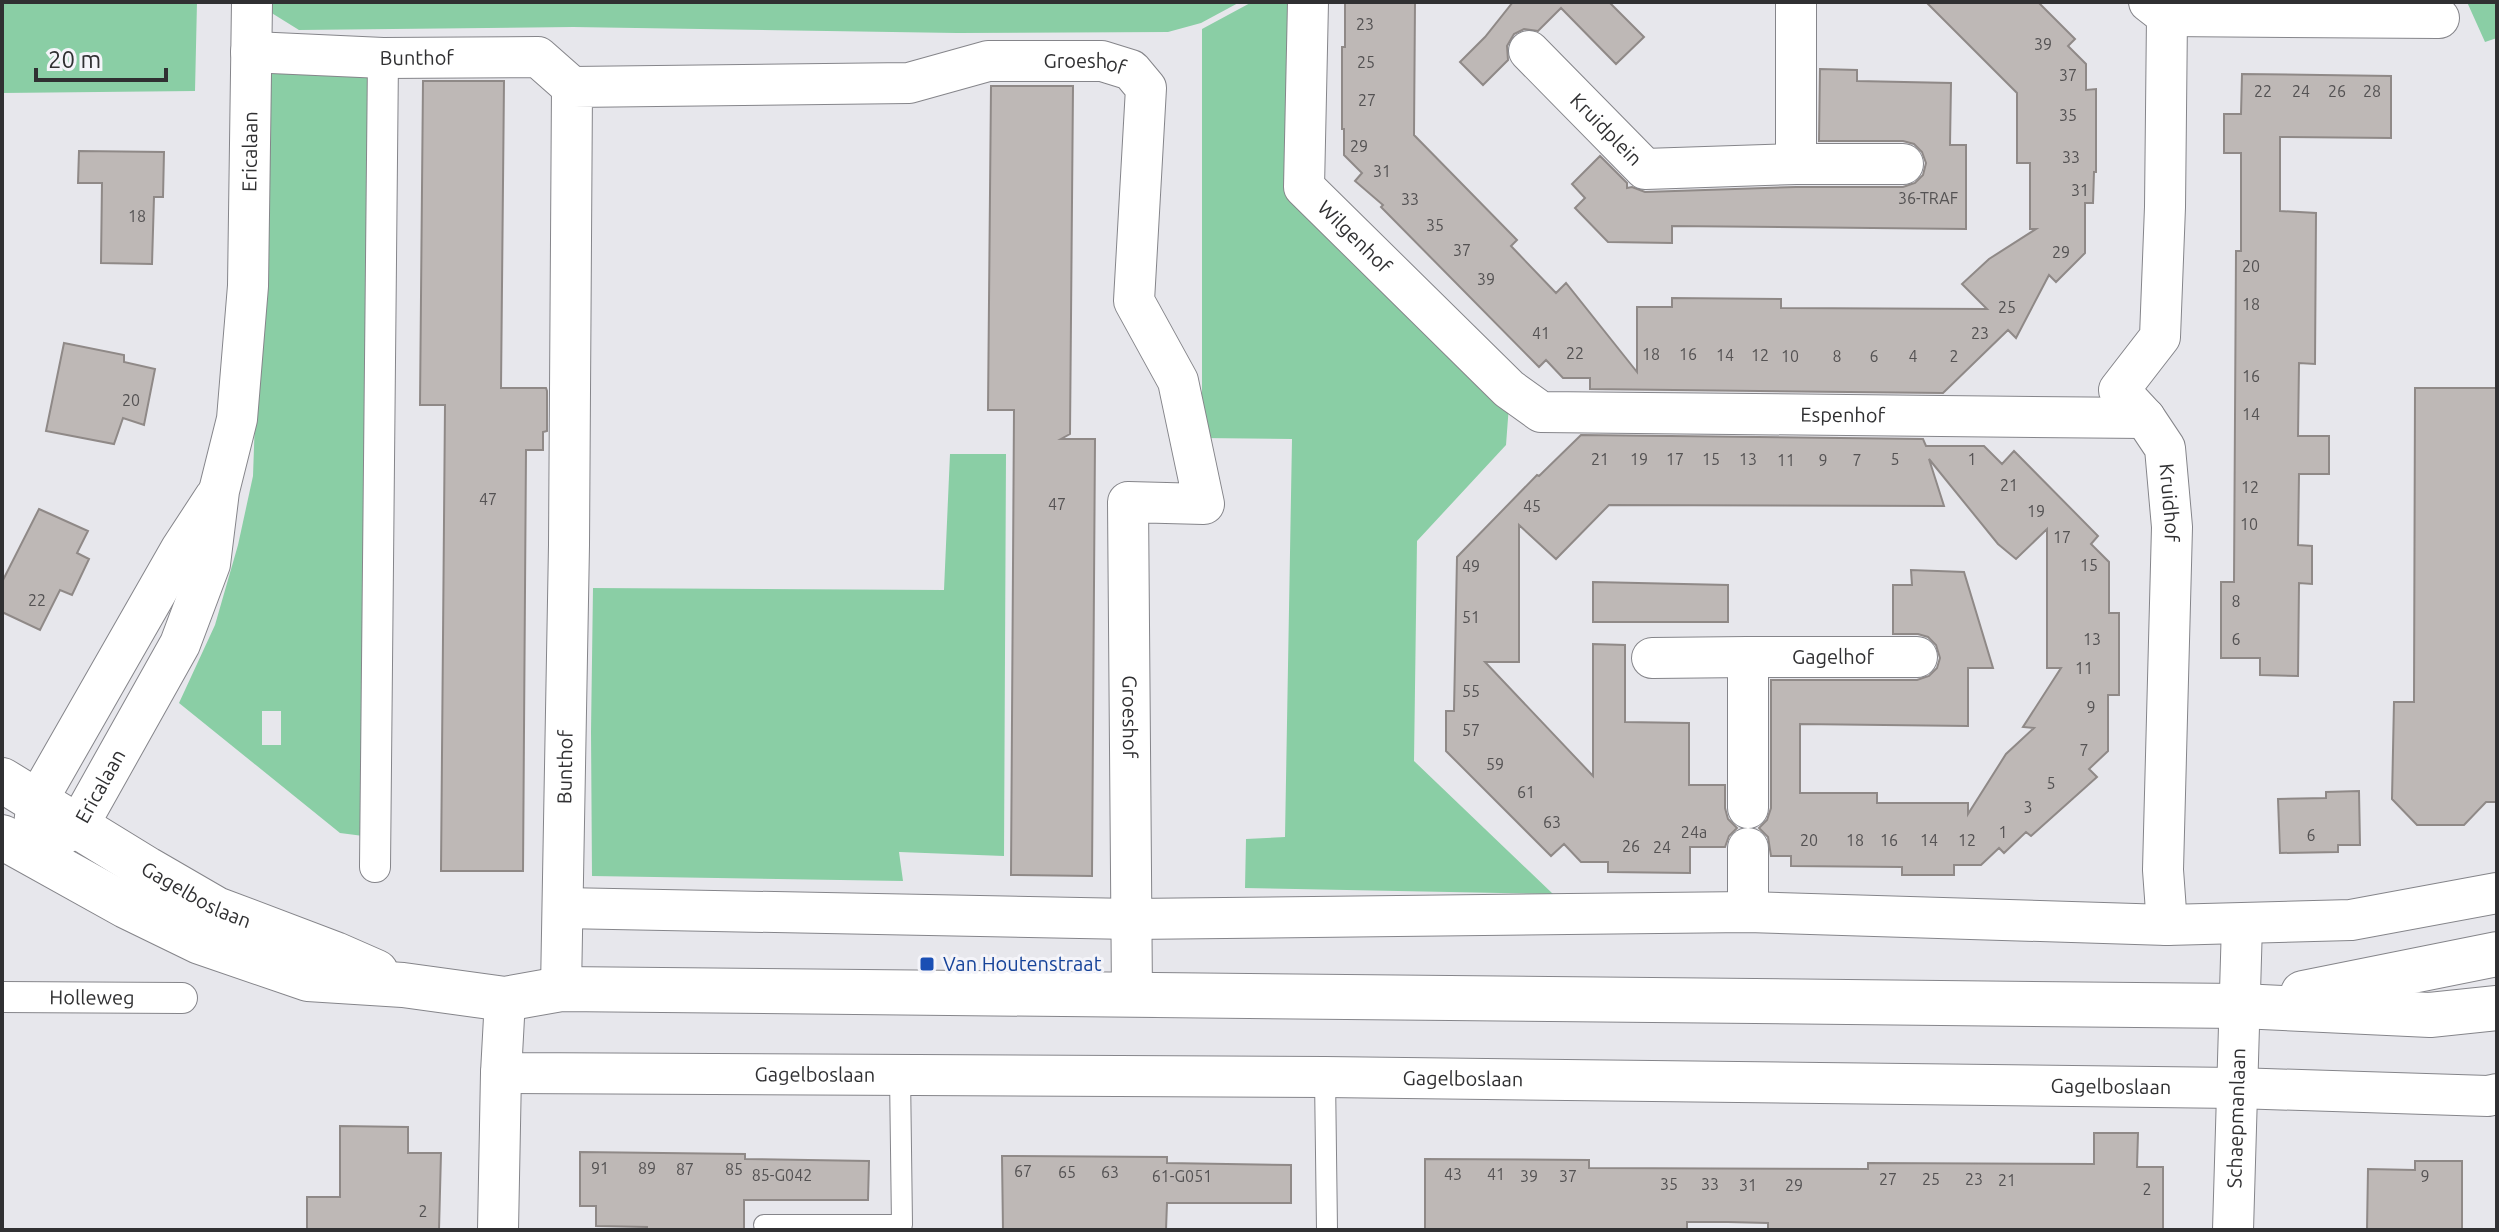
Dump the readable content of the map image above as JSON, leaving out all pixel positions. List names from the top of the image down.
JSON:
{
  "streets": {
    "street": [
      "Bunthof",
      "Groeshof",
      "Kruidplein",
      "Ericalaan",
      "Wilgenhof",
      "Espenhof",
      "Kruidhof",
      "Gagelhof",
      "Gagelboslaan",
      "Holleweg",
      "Schaepmanlaan"
    ]
  },
  "crossings": [
    ["Bunthof", "Groeshof"],
    ["Bunthof", "Ericalaan"],
    ["Bunthof", "Gagelboslaan"],
    ["Groeshof", "Gagelboslaan"],
    ["Ericalaan", "Gagelboslaan"],
    ["Wilgenhof", "Espenhof"],
    ["Espenhof", "Kruidhof"],
    ["Gagelboslaan", "Schaepmanlaan"]
  ],
  "places": {
    "transit": ["Van Houtenstraat"]
  },
  "house_numbers": [
    "23",
    "39",
    "25",
    "37",
    "22",
    "24",
    "26",
    "28",
    "27",
    "35",
    "29",
    "33",
    "31",
    "31",
    "36-TRAF",
    "33",
    "18",
    "35",
    "37",
    "29",
    "20",
    "39",
    "18",
    "25",
    "41",
    "23",
    "22",
    "18",
    "16",
    "14",
    "12",
    "10",
    "8",
    "6",
    "4",
    "2",
    "16",
    "20",
    "14",
    "21",
    "19",
    "17",
    "15",
    "13",
    "5",
    "1",
    "11",
    "9",
    "7",
    "21",
    "12",
    "47",
    "47",
    "45",
    "19",
    "10",
    "17",
    "15",
    "49",
    "22",
    "8",
    "51",
    "13",
    "6",
    "11",
    "55",
    "9",
    "57",
    "7",
    "59",
    "5",
    "61",
    "3",
    "63",
    "24a",
    "1",
    "6",
    "20",
    "18",
    "16",
    "14",
    "12",
    "26",
    "24",
    "91",
    "89",
    "87",
    "85",
    "67",
    "65",
    "63",
    "43",
    "41",
    "85-G042",
    "61-G051",
    "39",
    "37",
    "9",
    "27",
    "25",
    "23",
    "21",
    "35",
    "33",
    "31",
    "29",
    "2",
    "2"
  ],
  "scale_bar": "20 m"
}
